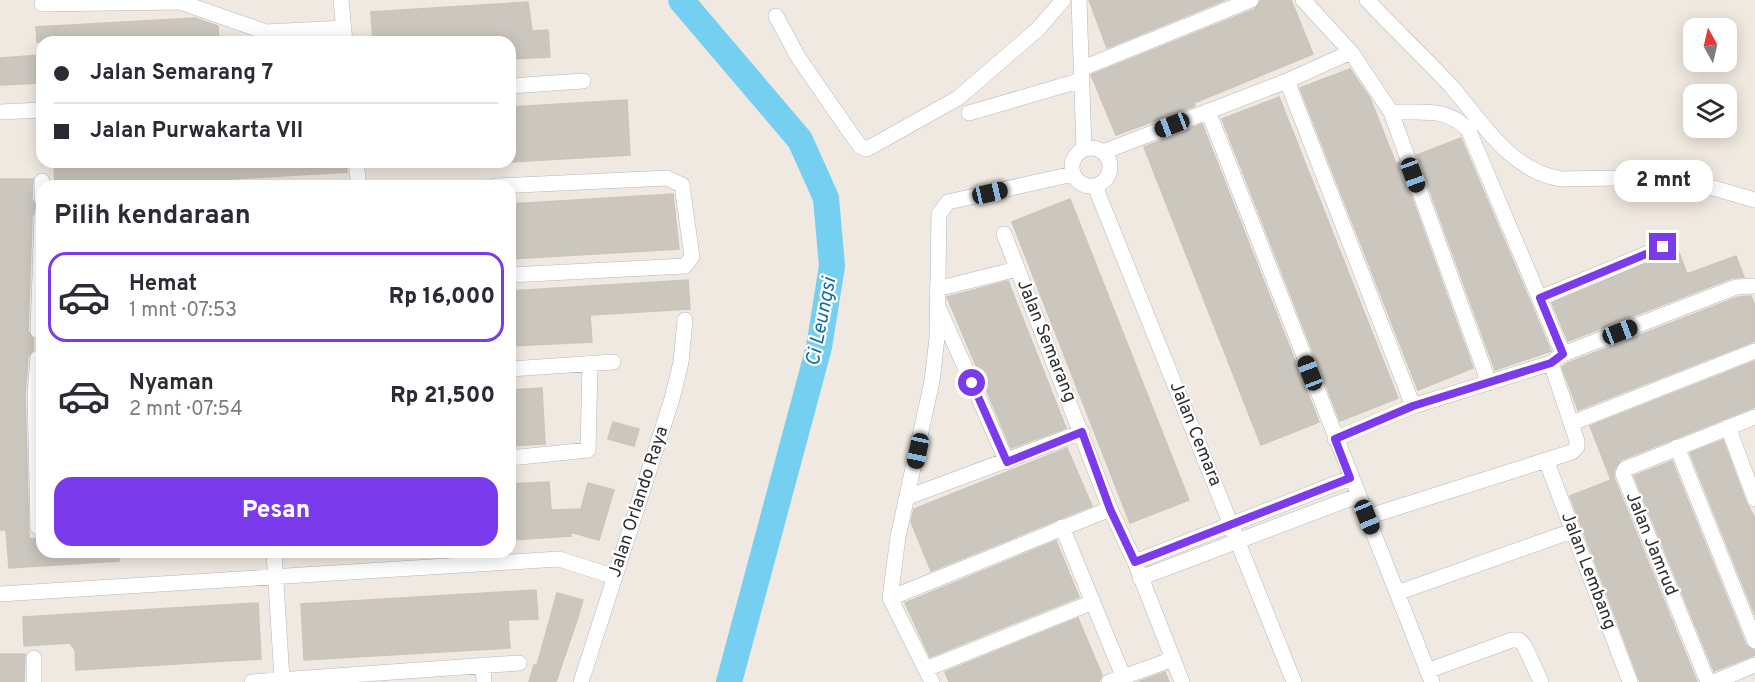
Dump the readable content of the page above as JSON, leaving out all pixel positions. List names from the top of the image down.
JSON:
{
  "streets": {
    "street": [
      "Jalan Semarang",
      "Jalan Cemara",
      "Jalan Orlando Raya",
      "Jalan Jamrud",
      "Jalan Lembang"
    ]
  },
  "water": ["Ci Leungsi"],
  "north": "top",
  "page": {
    "banner": ["Jalan Semarang 7", "Jalan Purwakarta VII"],
    "bubble": "2 mnt",
    "heading": "Pilih kendaraan",
    "list": [
      {
        "name": "Hemat",
        "note": "1 mnt · 07:53",
        "value": "Rp 16,000"
      },
      {
        "name": "Nyaman",
        "note": "2 mnt · 07:54",
        "value": "Rp 21,500"
      }
    ],
    "buttons": "Pesan"
  }
}
